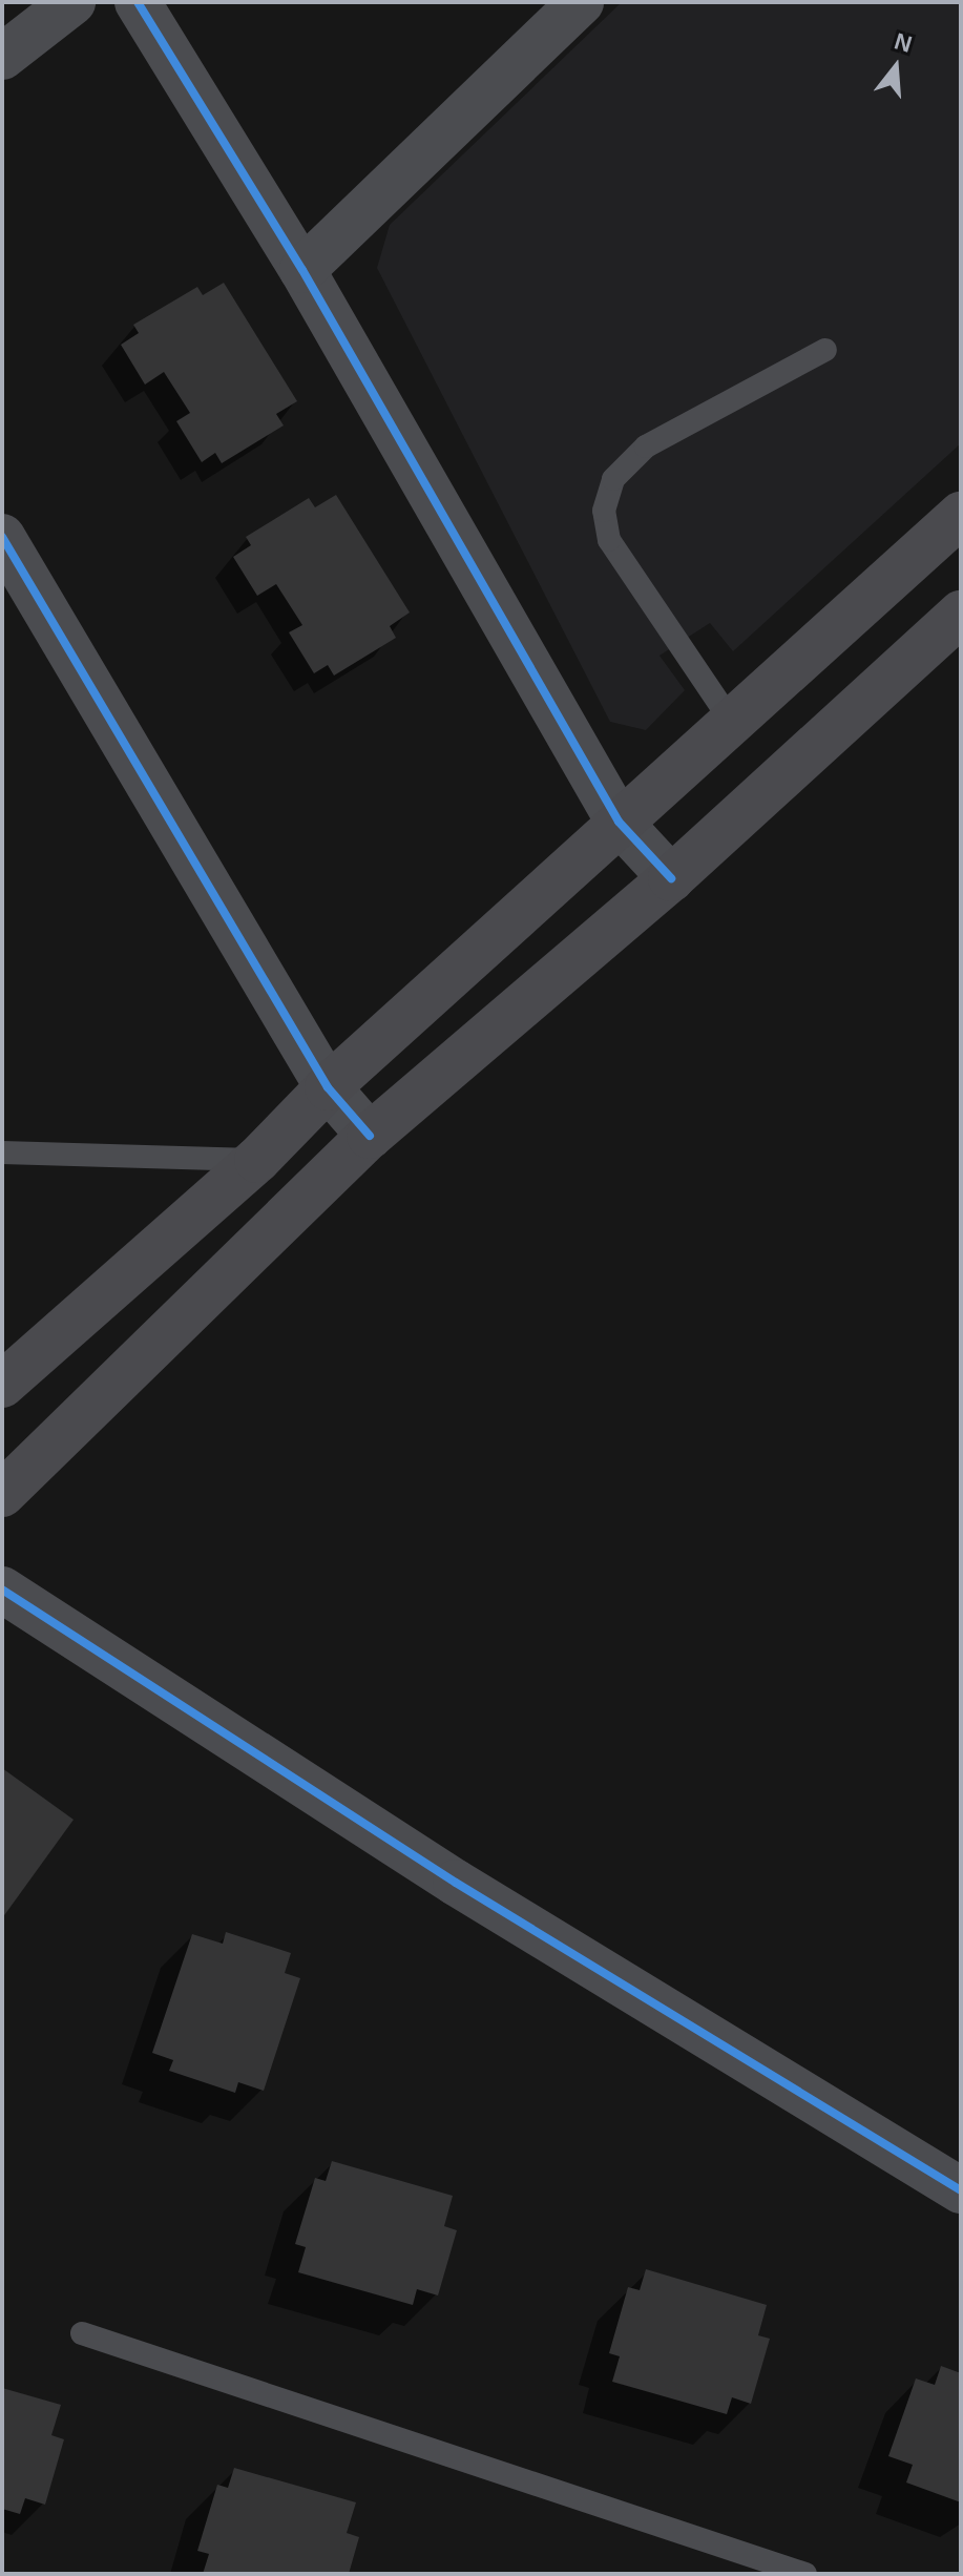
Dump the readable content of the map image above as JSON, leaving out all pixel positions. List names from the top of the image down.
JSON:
{
  "north": "top"
}
